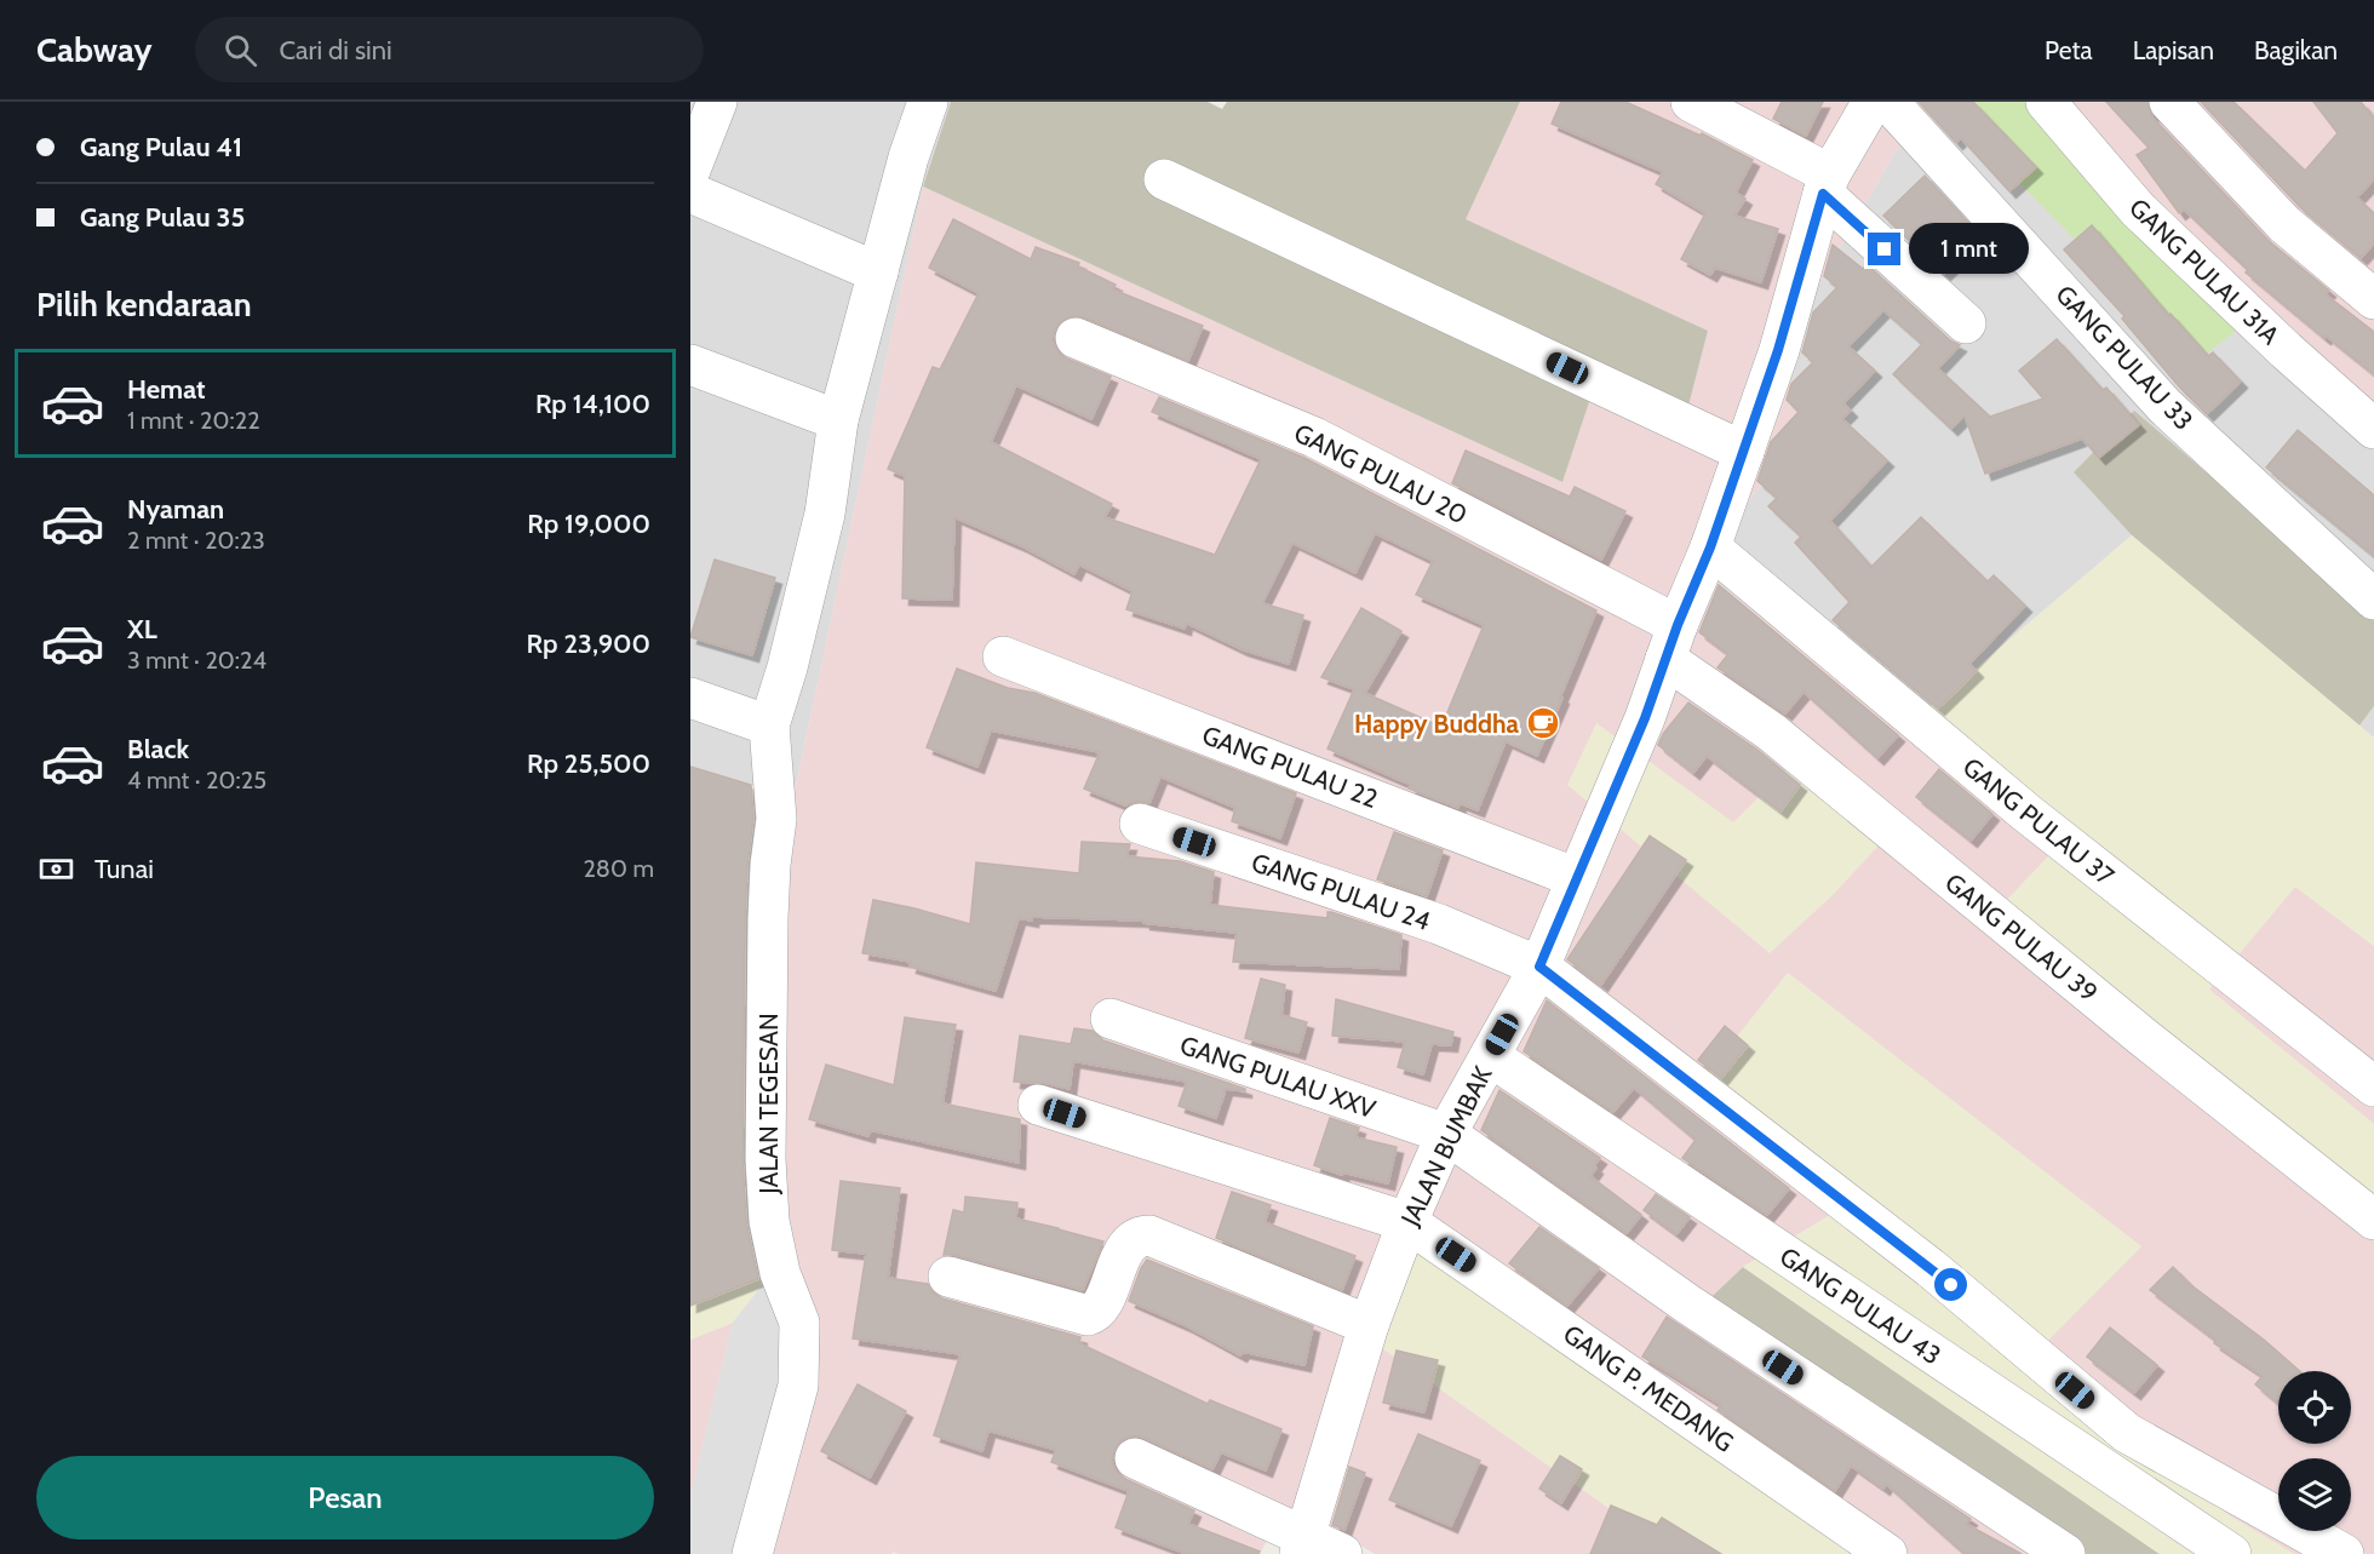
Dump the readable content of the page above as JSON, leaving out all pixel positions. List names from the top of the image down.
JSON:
{
  "streets": {
    "street": [
      "GANG PULAU 31A",
      "GANG PULAU 33",
      "GANG PULAU 20",
      "GANG PULAU 22",
      "GANG PULAU 37",
      "GANG PULAU 24",
      "GANG PULAU 39",
      "GANG PULAU XXV",
      "JALAN TEGESAN",
      "JALAN BUMBAK",
      "GANG PULAU 43",
      "GANG P. MEDANG"
    ]
  },
  "crossings": [
    ["GANG PULAU 20", "GANG PULAU 39"],
    ["GANG PULAU 20", "JALAN BUMBAK"],
    ["GANG PULAU 22", "JALAN BUMBAK"],
    ["GANG PULAU 37", "JALAN BUMBAK"],
    ["GANG PULAU 24", "JALAN BUMBAK"],
    ["GANG PULAU 39", "JALAN BUMBAK"],
    ["GANG PULAU XXV", "JALAN BUMBAK"],
    ["JALAN BUMBAK", "GANG PULAU 43"],
    ["JALAN BUMBAK", "GANG P. MEDANG"]
  ],
  "places": {
    "cafe": ["Happy Buddha"]
  },
  "page": {
    "header": "Cabway",
    "search": "Cari di sini",
    "nav": ["Peta", "Lapisan", "Bagikan"],
    "banner": ["Gang Pulau 41", "Gang Pulau 35"],
    "bubble": "1 mnt",
    "heading": "Pilih kendaraan",
    "list": [
      {
        "name": "Hemat",
        "note": "1 mnt · 20:22",
        "value": "Rp 14,100"
      },
      {
        "name": "Nyaman",
        "note": "2 mnt · 20:23",
        "value": "Rp 19,000"
      },
      {
        "name": "XL",
        "note": "3 mnt · 20:24",
        "value": "Rp 23,900"
      },
      {
        "name": "Black",
        "note": "4 mnt · 20:25",
        "value": "Rp 25,500"
      }
    ],
    "pay": ["Tunai", "280 m"],
    "buttons": "Pesan"
  }
}
